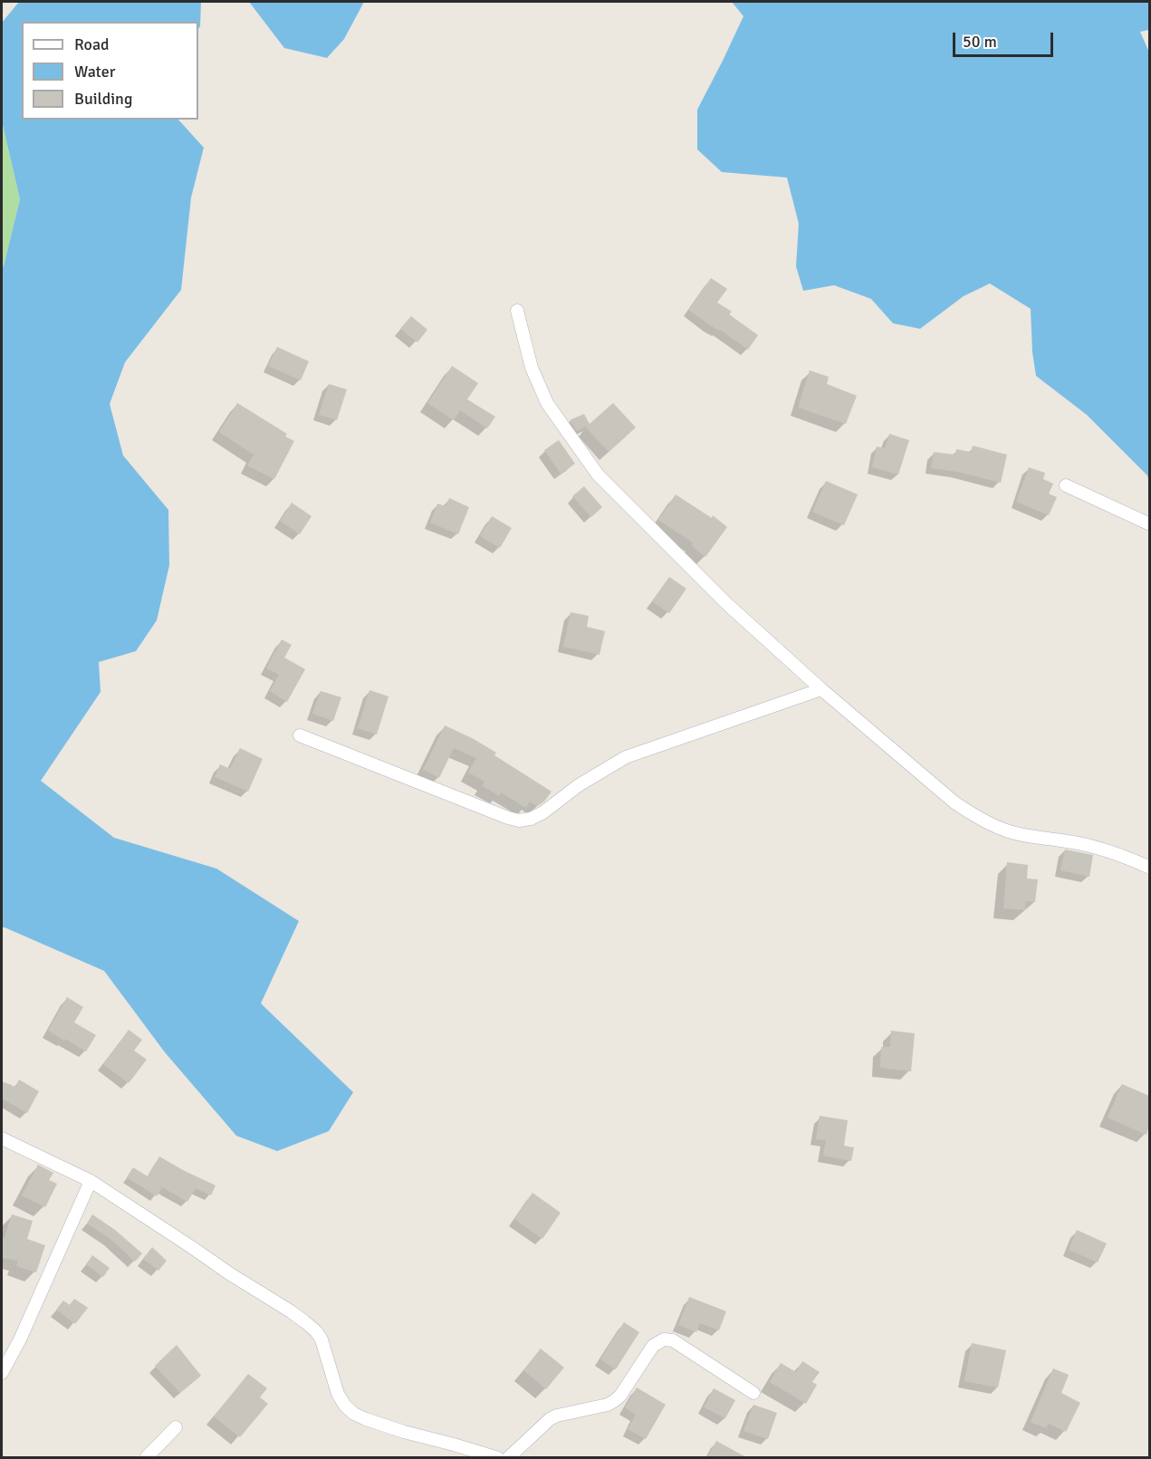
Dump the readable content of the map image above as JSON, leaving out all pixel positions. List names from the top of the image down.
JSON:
{
  "legend": ["Road", "Water", "Building"],
  "scale_bar": "50 m"
}
